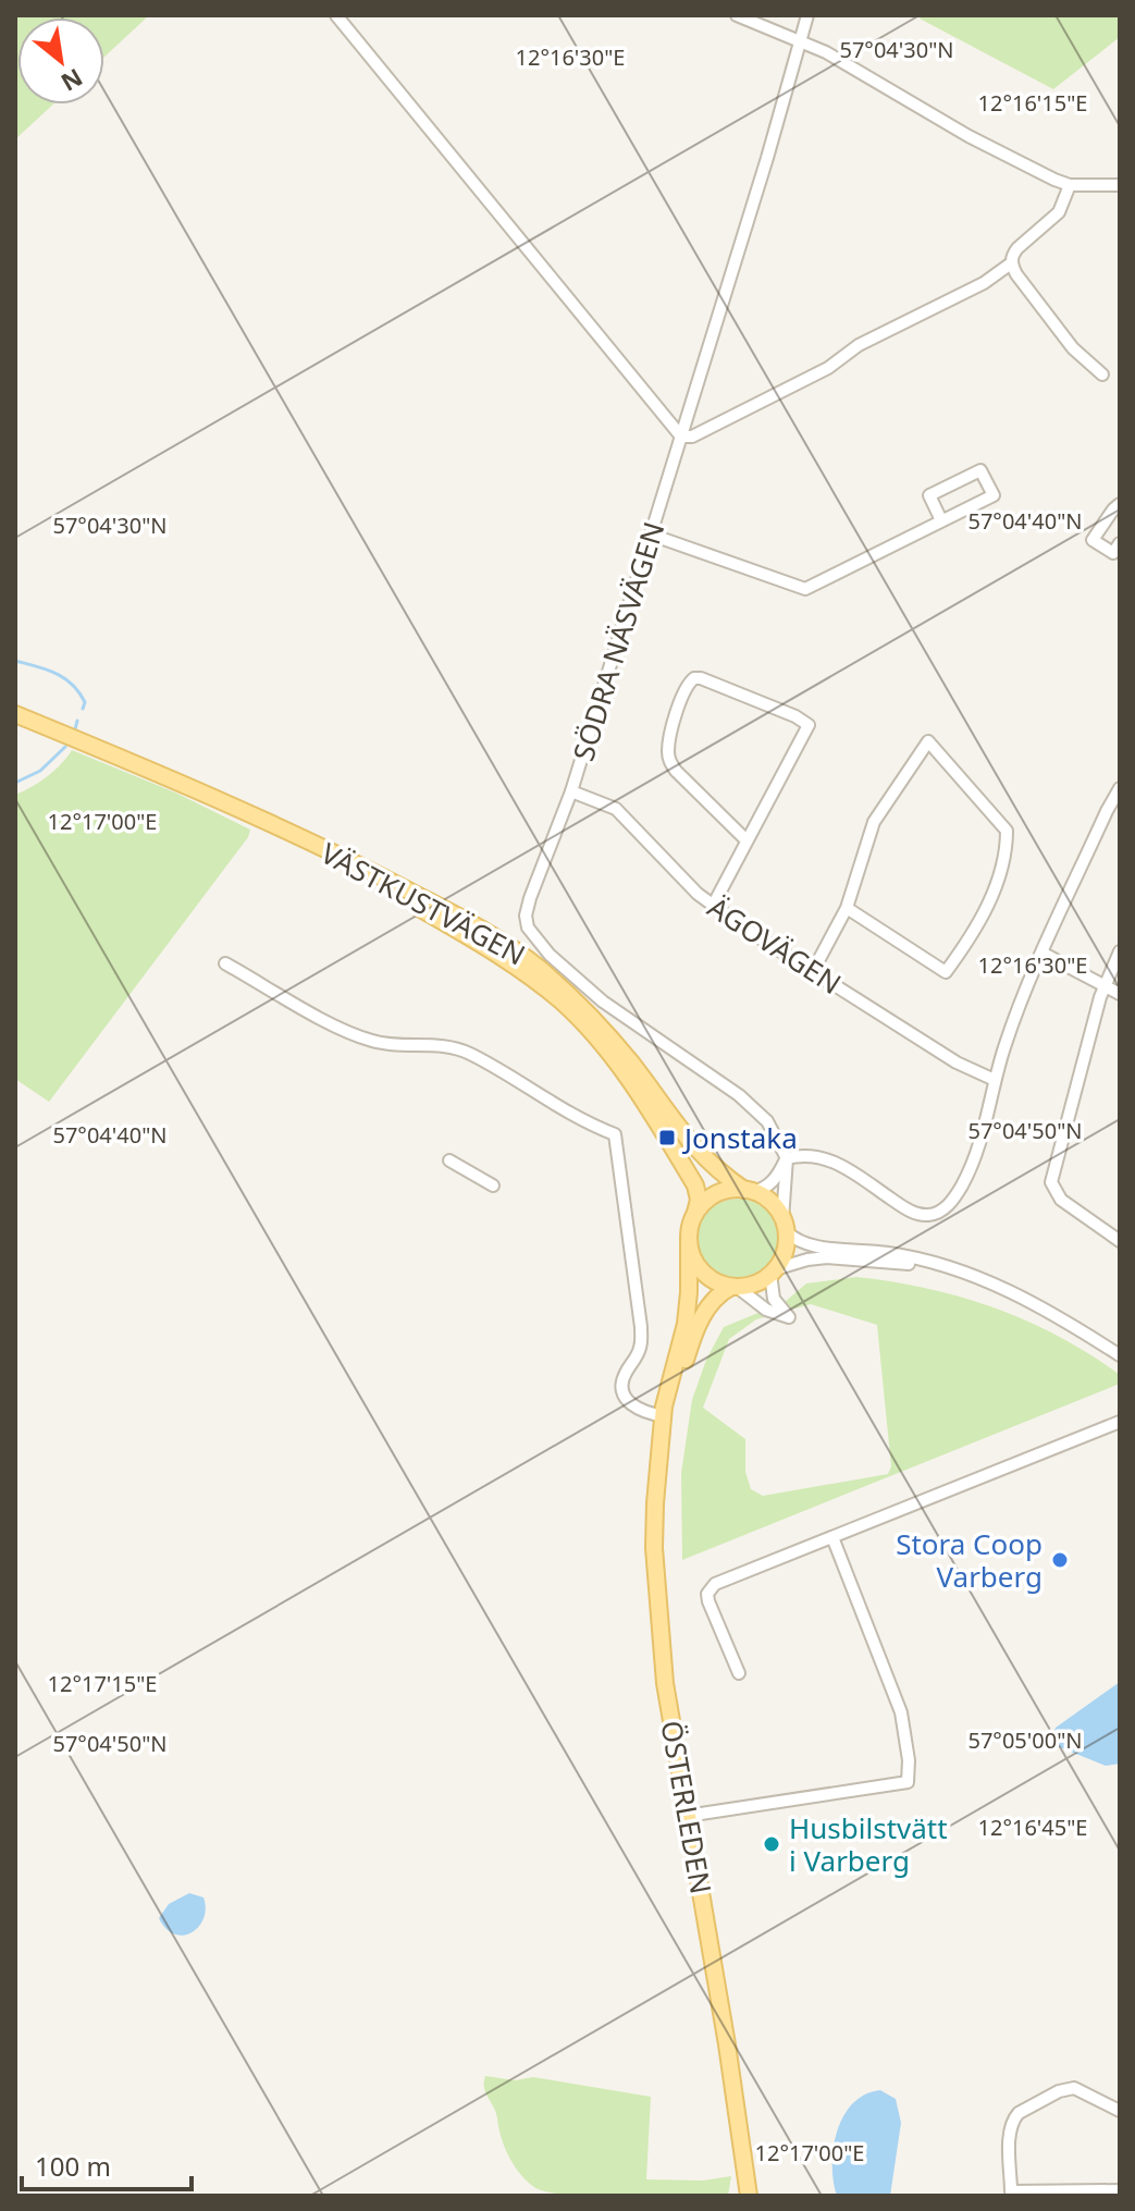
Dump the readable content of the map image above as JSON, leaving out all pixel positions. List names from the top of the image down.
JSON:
{
  "streets": {
    "main road": ["VÄSTKUSTVÄGEN", "ÖSTERLEDEN"],
    "street": ["SÖDRA NÄSVÄGEN", "ÄGOVÄGEN"]
  },
  "crossings": [
    ["SÖDRA NÄSVÄGEN", "ÄGOVÄGEN"],
    ["VÄSTKUSTVÄGEN", "ÖSTERLEDEN"]
  ],
  "places": {
    "transit": ["Jonstaka"],
    "other": ["Stora Coop Varberg", "Husbilstvätt i Varberg"]
  },
  "scale_bar": "100 m",
  "north": "bottom right",
  "coordinates": [
    "57°04'30\"N",
    "12°16'30\"E",
    "12°16'15\"E",
    "57°04'40\"N",
    "12°17'00\"E",
    "57°04'50\"N",
    "12°17'15\"E",
    "57°05'00\"N",
    "12°16'45\"E"
  ]
}
